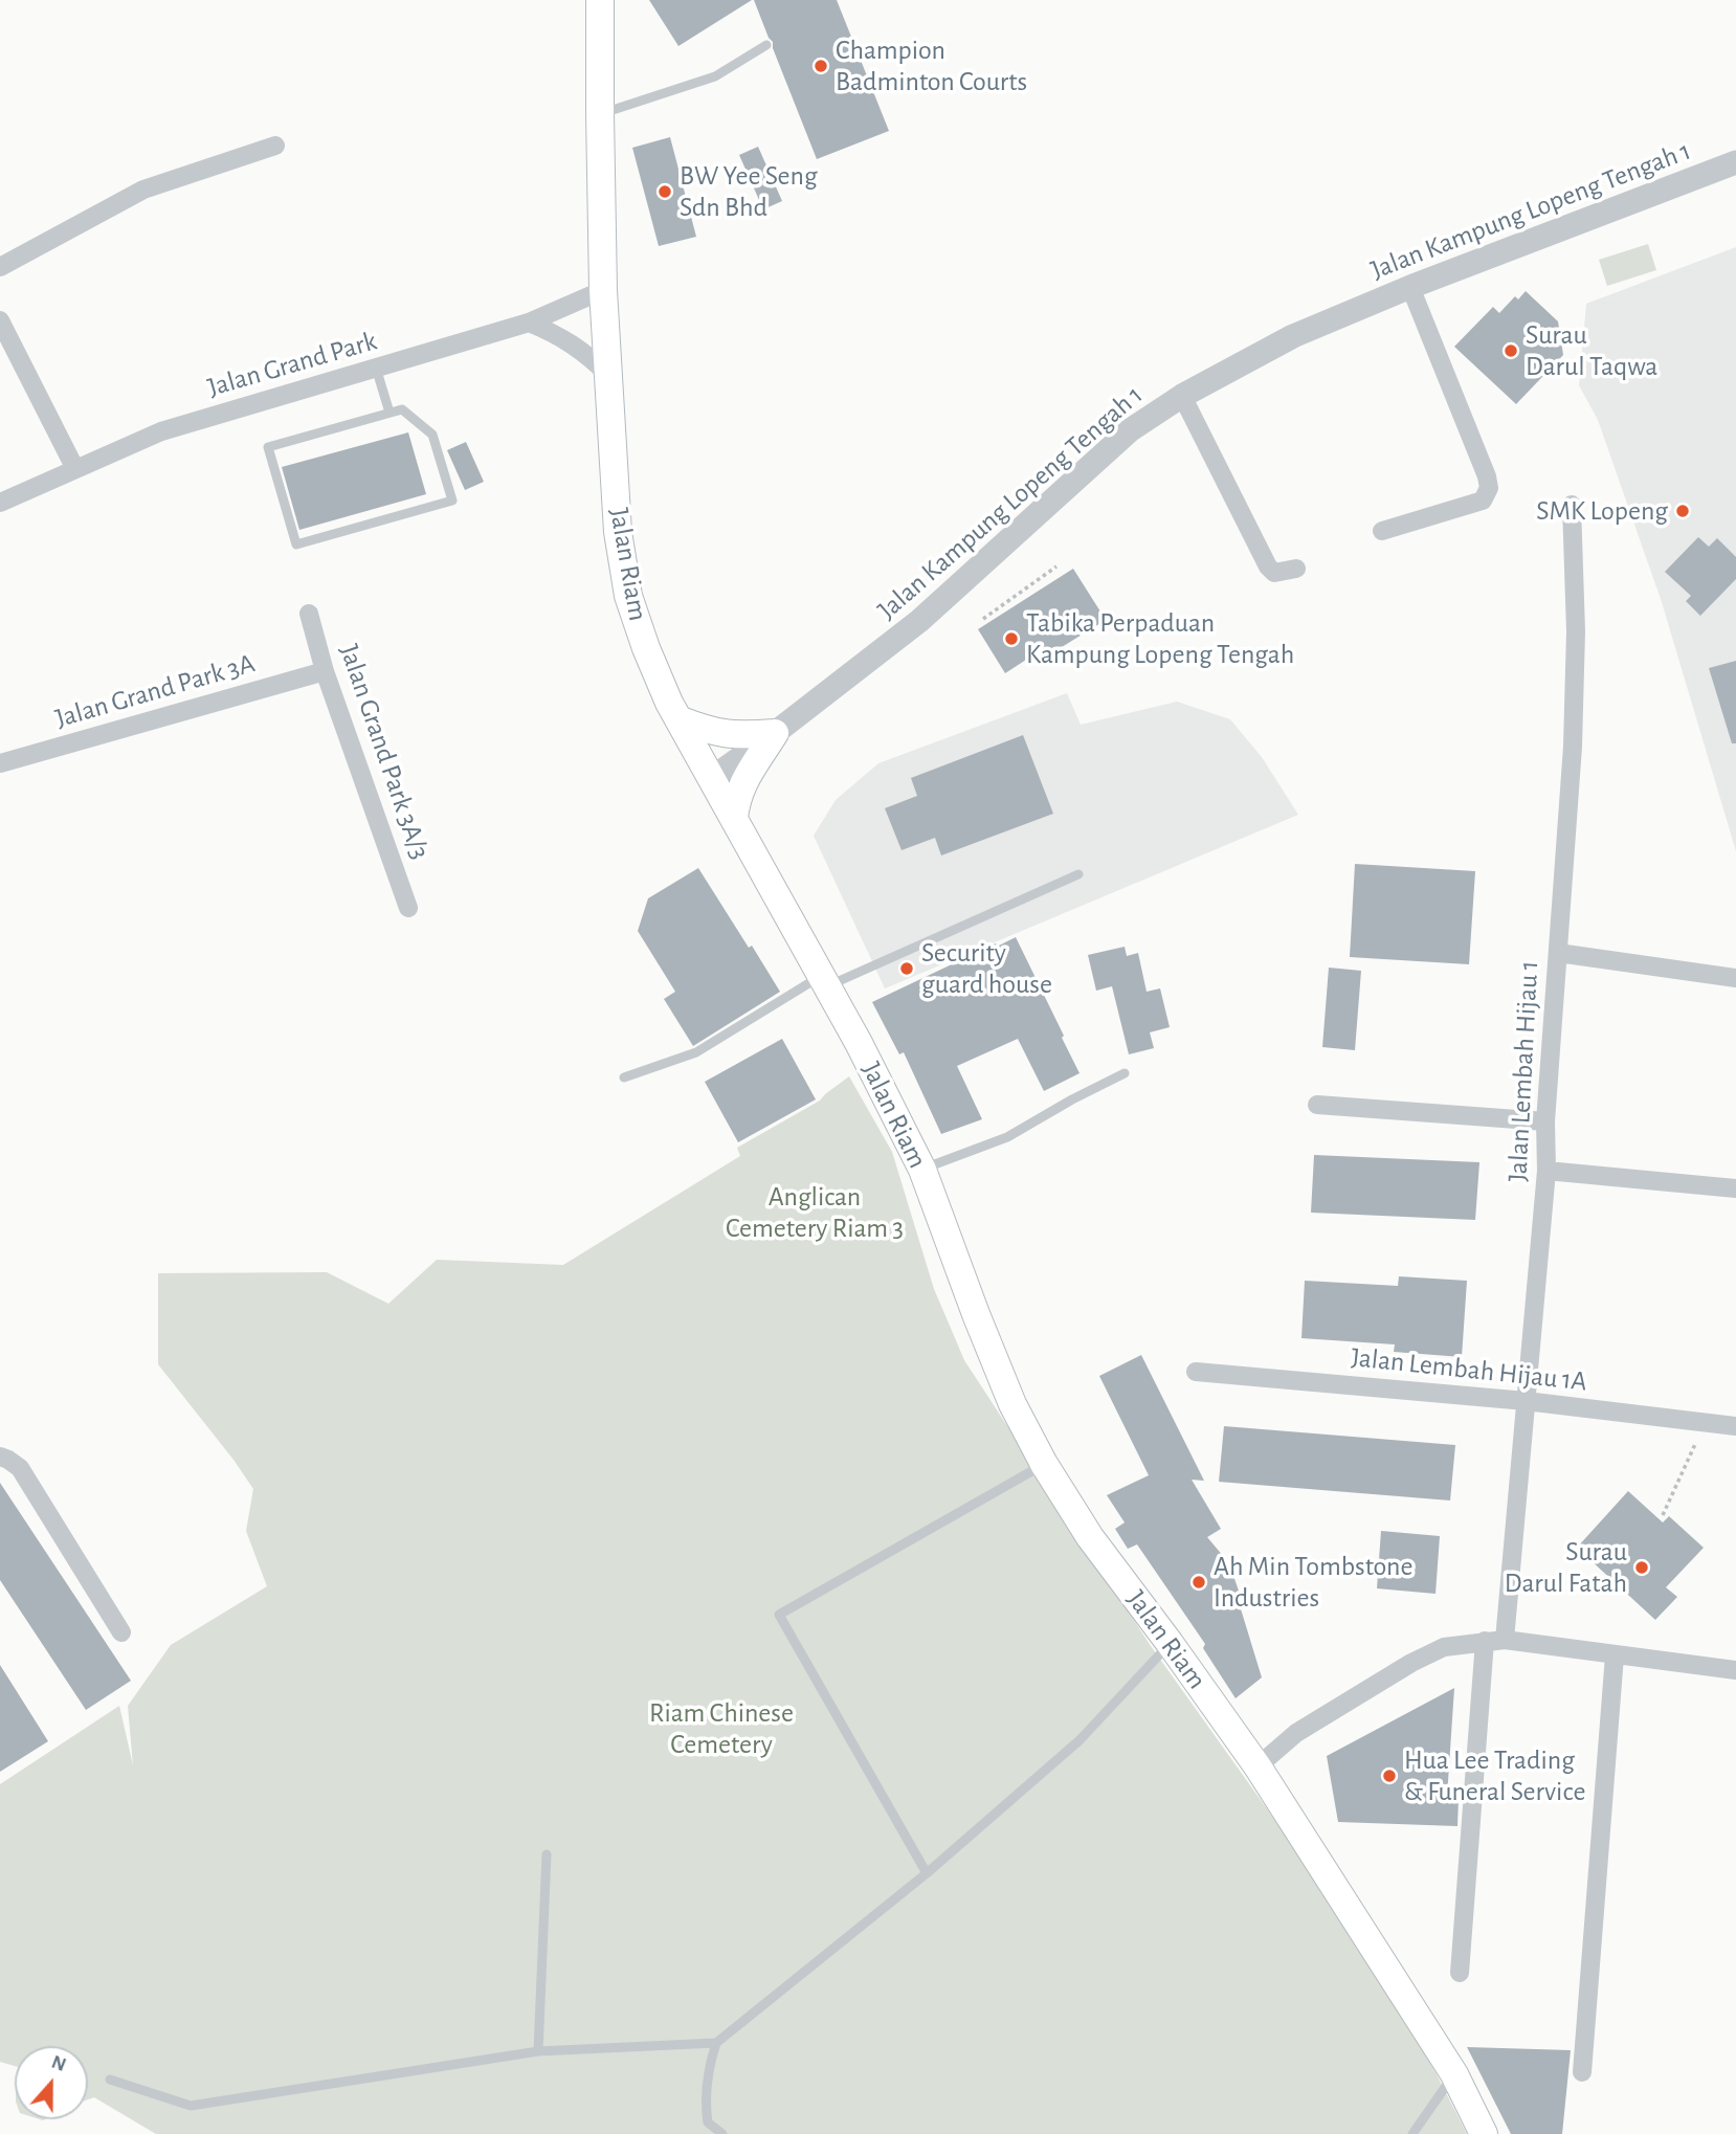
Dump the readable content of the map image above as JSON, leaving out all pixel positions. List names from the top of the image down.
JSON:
{
  "streets": {
    "main road": ["Jalan Riam"],
    "street": [
      "Jalan Kampung Lopeng Tengah 1",
      "Jalan Grand Park",
      "Jalan Grand Park 3A",
      "Jalan Grand Park 3A/3",
      "Jalan Lembah Hijau 1",
      "Jalan Lembah Hijau 1A"
    ]
  },
  "crossings": [
    ["Jalan Kampung Lopeng Tengah 1", "Jalan Riam"],
    ["Jalan Grand Park", "Jalan Riam"],
    ["Jalan Grand Park 3A", "Jalan Grand Park 3A/3"],
    ["Jalan Lembah Hijau 1", "Jalan Lembah Hijau 1A"]
  ],
  "parks": ["Anglican Cemetery Riam 3", "Riam Chinese Cemetery"],
  "places": [
    "Champion Badminton Courts",
    "BW Yee Seng Sdn Bhd",
    "Surau Darul Taqwa",
    "SMK Lopeng",
    "Tabika Perpaduan Kampung Lopeng Tengah",
    "Security guard house",
    "Surau Darul Fatah",
    "Ah Min Tombstone Industries",
    "Hua Lee Trading & Funeral Service"
  ],
  "north": "top"
}
